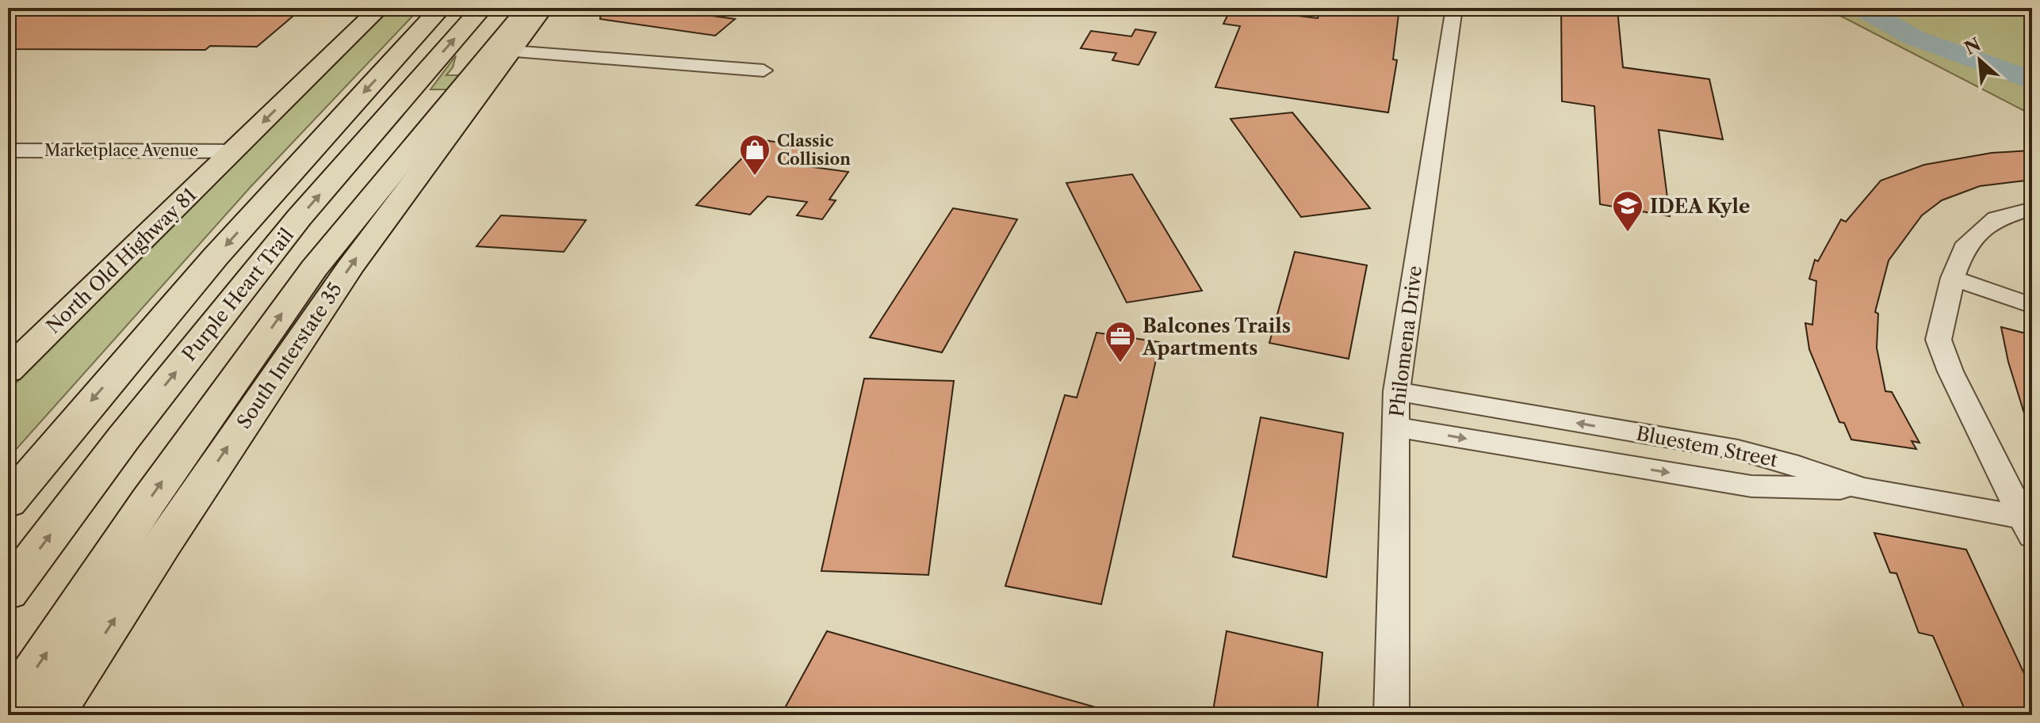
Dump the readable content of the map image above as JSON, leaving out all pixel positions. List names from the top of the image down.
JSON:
{
  "streets": {
    "highway": ["Purple Heart Trail"],
    "main road": ["North Old Highway 81", "South Interstate 35"],
    "street": ["Marketplace Avenue", "Philomena Drive", "Bluestem Street"]
  },
  "crossings": [
    ["Marketplace Avenue", "North Old Highway 81"],
    ["Philomena Drive", "Bluestem Street"]
  ],
  "one_way": ["South Interstate 35"],
  "places": {
    "shop": ["Classic Collision"],
    "school or university": ["IDEA Kyle"],
    "office": ["Balcones Trails Apartments"]
  },
  "north": "top left"
}
